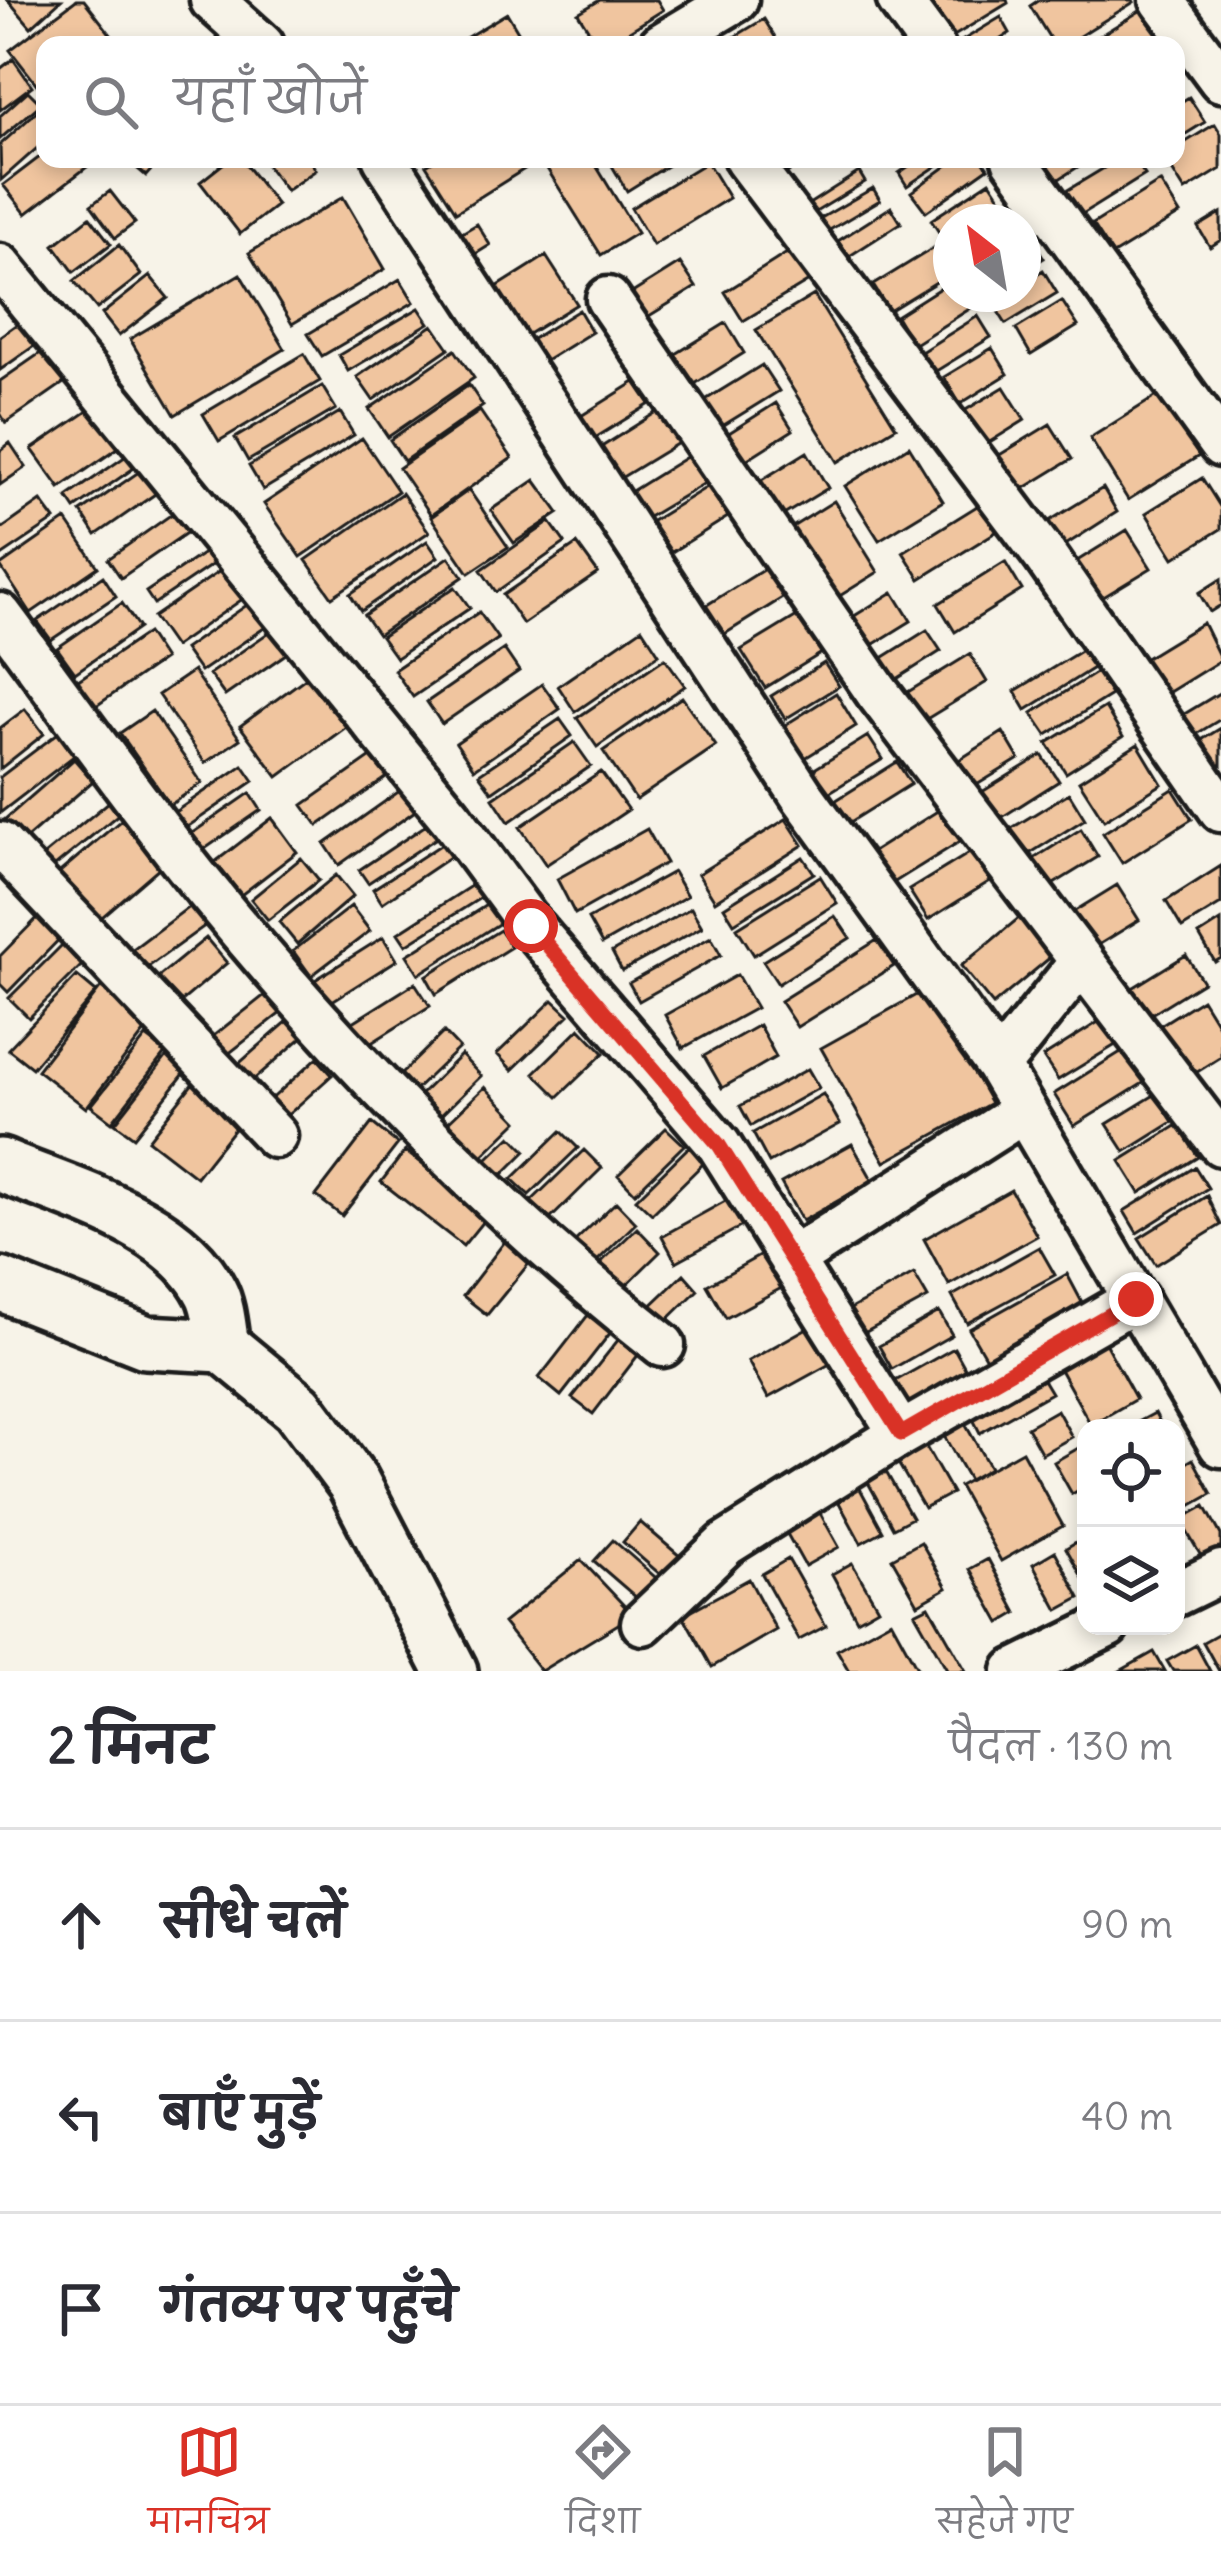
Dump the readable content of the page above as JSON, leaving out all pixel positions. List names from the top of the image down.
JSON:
{
  "north": "top left",
  "page": {
    "search": "यहाँ खोजें",
    "heading": ["2 मिनट", "पैदल · 130 m"],
    "list": [
      ["सीधे चलें", "90 m"],
      ["बाएँ मुड़ें", "40 m"],
      "गंतव्य पर पहुँचे"
    ],
    "nav": ["मानचित्र", "दिशा", "सहेजे गए"]
  }
}
